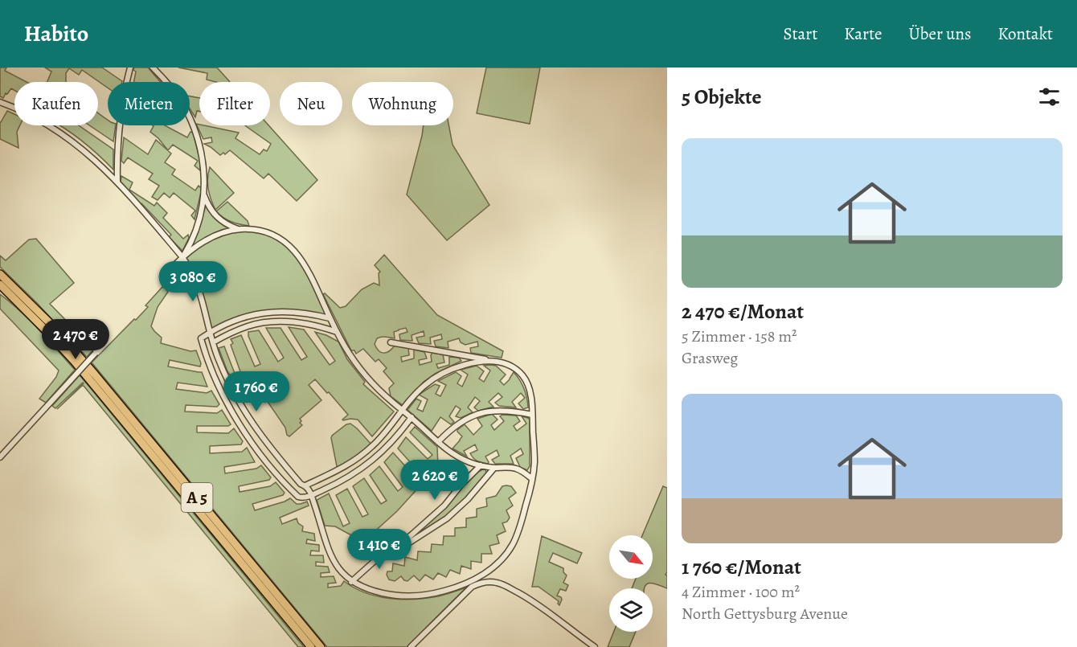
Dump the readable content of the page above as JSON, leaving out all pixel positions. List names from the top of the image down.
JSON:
{
  "streets": {
    "highway": ["A 5"]
  },
  "north": "bottom right",
  "page": {
    "header": "Habito",
    "nav": [
      "Start",
      "Karte",
      "Über uns",
      "Kontakt"
    ],
    "heading": "5 Objekte",
    "chip": [
      "Kaufen",
      "Mieten",
      "Filter",
      "Neu",
      "Wohnung"
    ],
    "list": [
      {
        "name": "2 470 €/Monat",
        "note": "5 Zimmer · 158 m² · Grasweg"
      },
      {
        "name": "1 760 €/Monat",
        "note": "4 Zimmer · 100 m² · North Gettysburg Avenue"
      }
    ],
    "price": [
      "3 080 €",
      "2 470 €",
      "1 760 €",
      "2 620 €",
      "1 410 €"
    ]
  }
}
